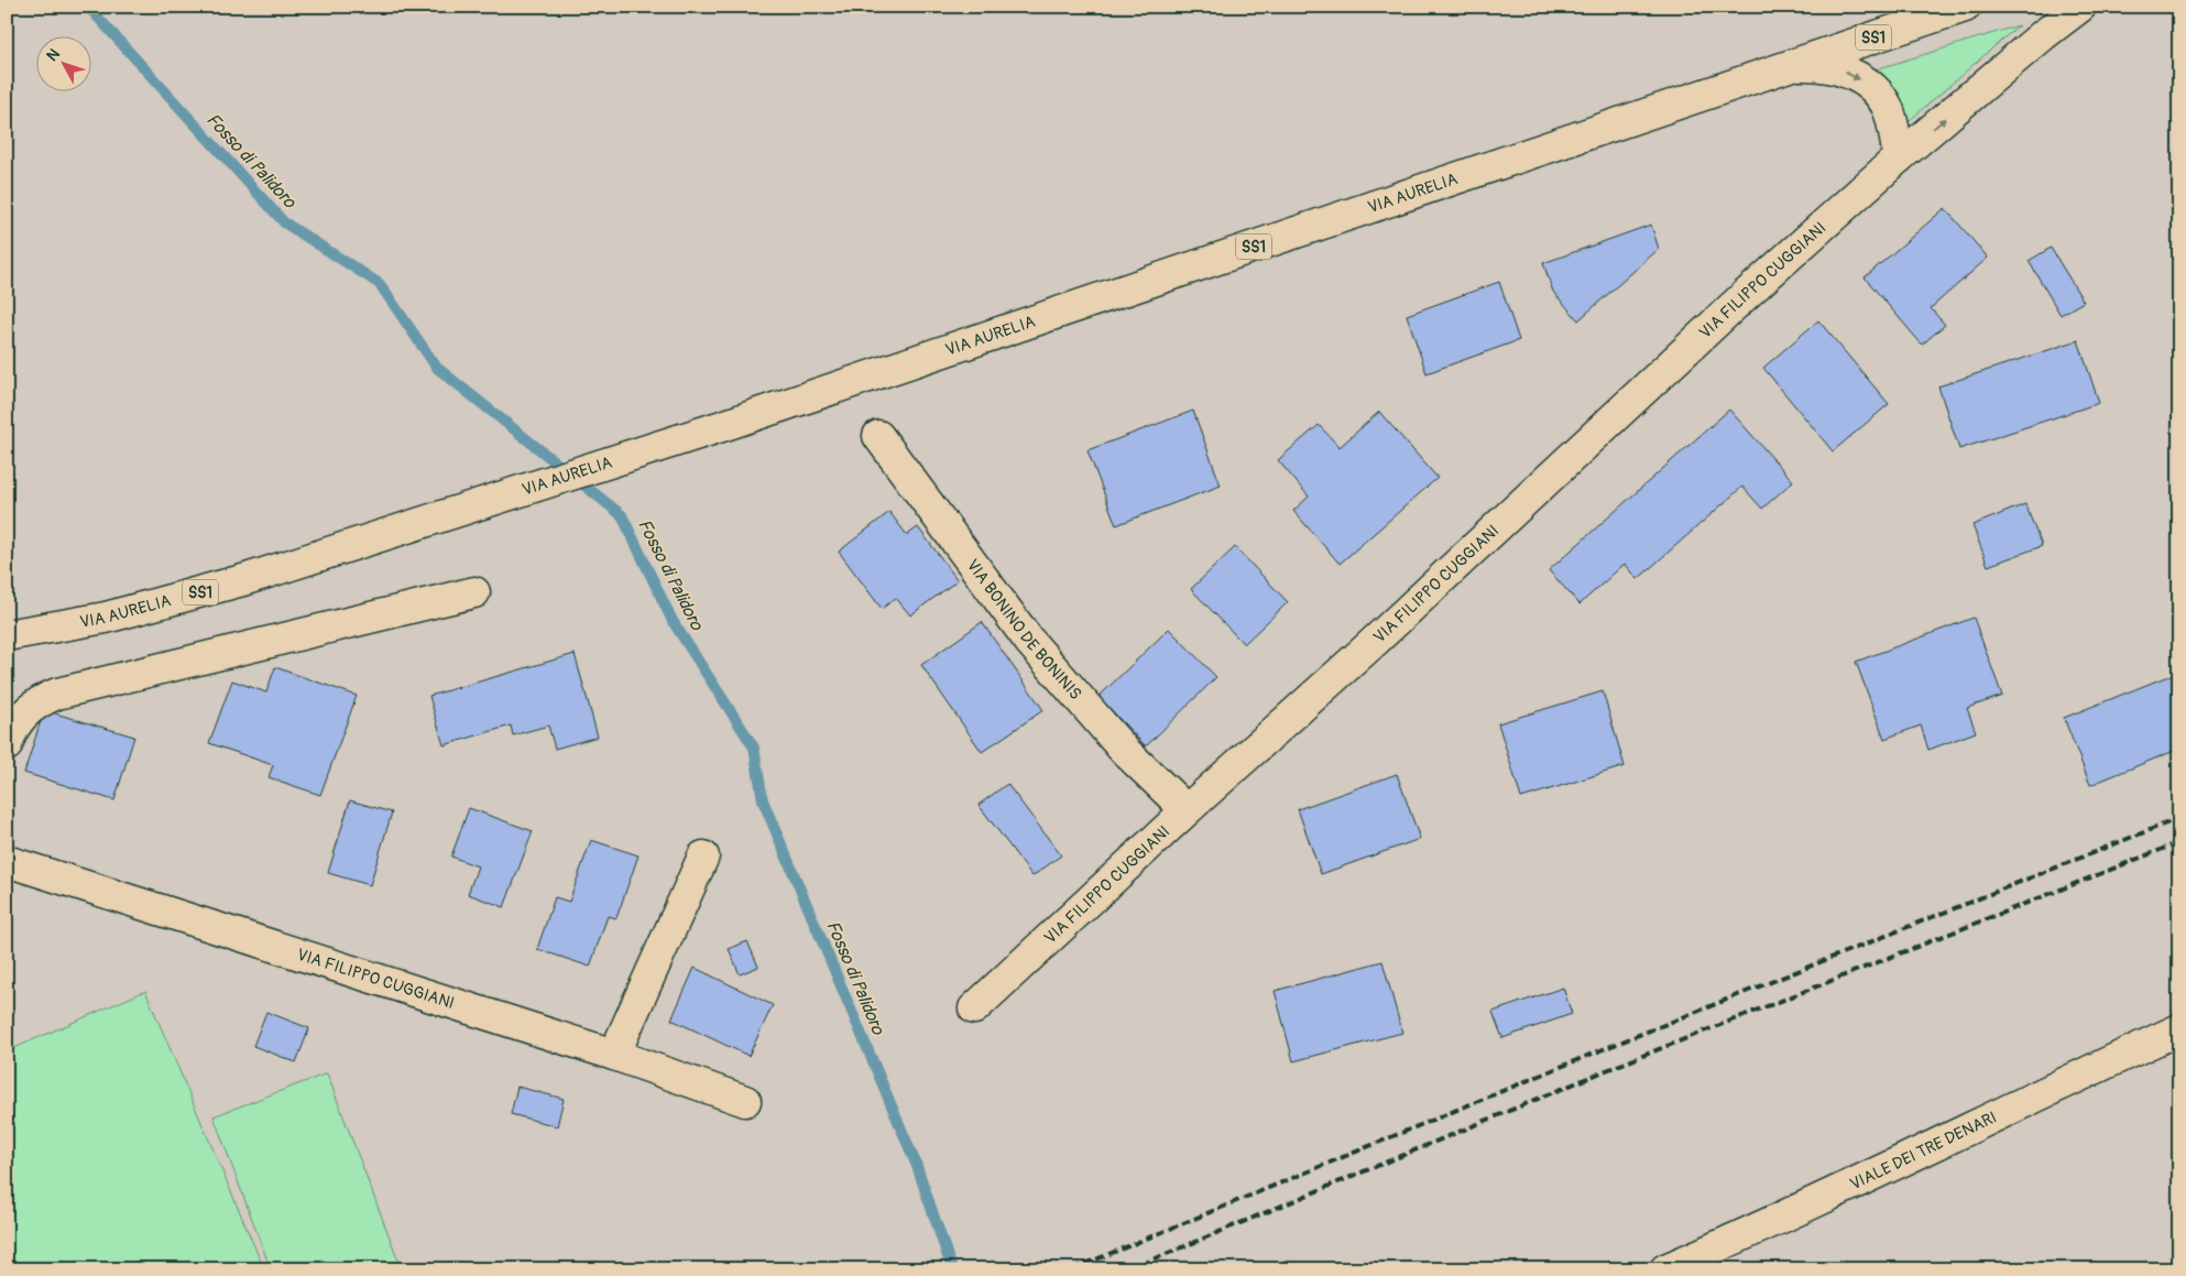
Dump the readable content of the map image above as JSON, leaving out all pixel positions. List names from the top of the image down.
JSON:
{
  "streets": {
    "street": [
      "SS1",
      "VIA AURELIA",
      "VIA FILIPPO CUGGIANI",
      "VIA BONINO DE BONINIS",
      "VIALE DEI TRE DENARI"
    ]
  },
  "crossings": [
    ["VIA FILIPPO CUGGIANI", "VIA BONINO DE BONINIS"]
  ],
  "water": ["Fosso di Palidoro"],
  "north": "top left"
}
